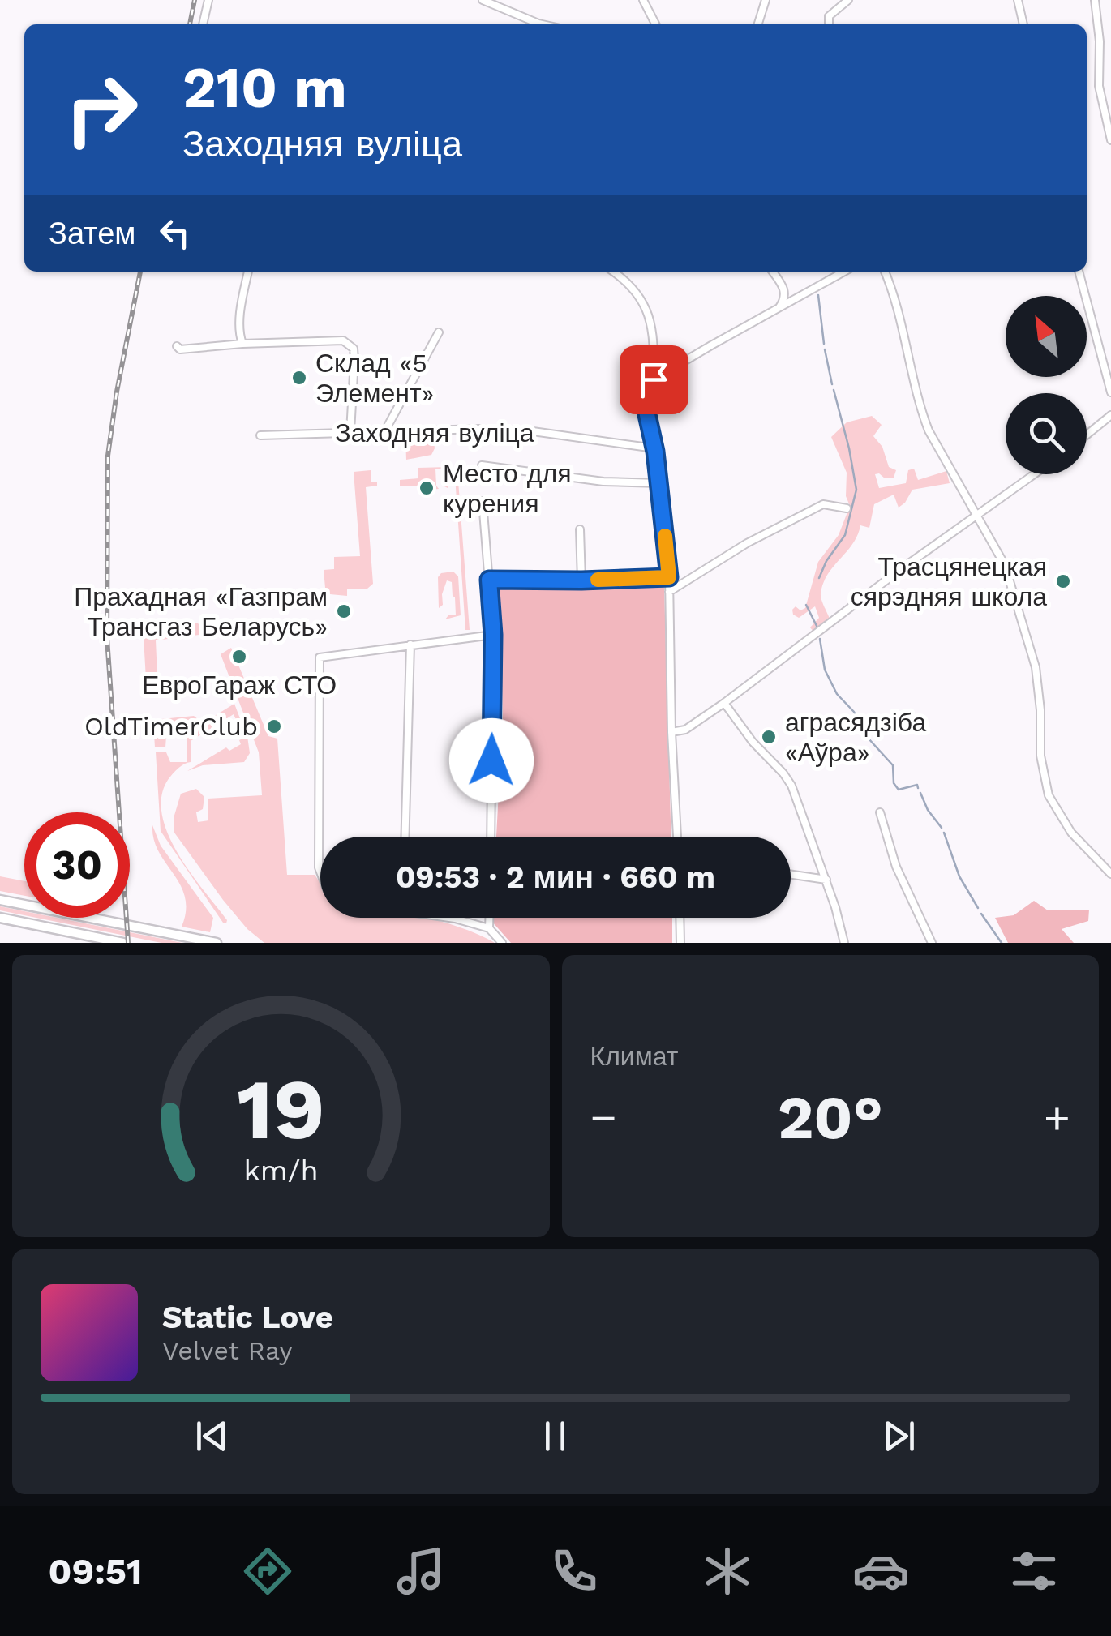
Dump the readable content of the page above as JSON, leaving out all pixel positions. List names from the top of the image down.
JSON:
{
  "streets": {
    "street": ["Заходняя вуліца"]
  },
  "places": [
    "Склад «5 Элемент»",
    "Место для курения",
    "Трасцянецкая сярэдняя школа",
    "Прахадная «Газпрам Трансгаз Беларусь»",
    "ЕвроГараж СТО",
    "OldTimerClub",
    "аграсядзіба «Аўра»"
  ],
  "north": "top left",
  "page": {
    "turn": ["210 m", "Заходняя вуліца"],
    "then": "Затем",
    "limit": "30",
    "trip": "09:53 · 2 мин · 660 m",
    "tile": "Климат",
    "heat": ["−", "20°", "+"],
    "song": ["Static Love", "Velvet Ray"],
    "tabs": "09:51",
    "gauge": ["19", "km/h"]
  }
}
